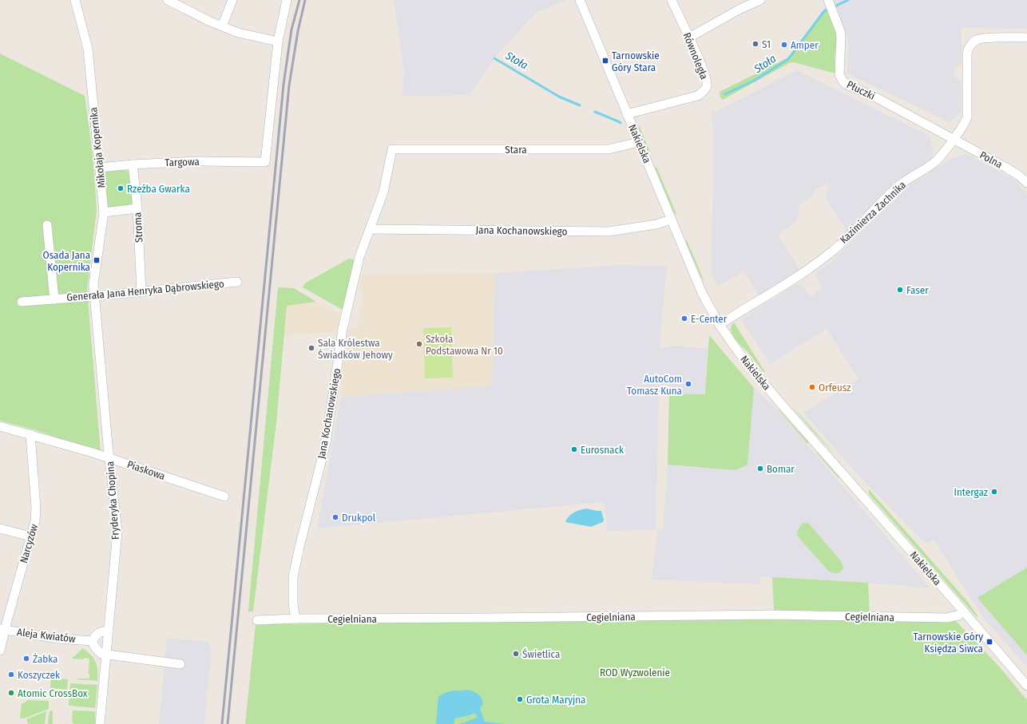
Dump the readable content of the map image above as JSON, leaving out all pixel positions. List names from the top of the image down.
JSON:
{
  "streets": {
    "street": [
      "Równoległa",
      "Płuczki",
      "Nakielska",
      "Mikołaja Kopernika",
      "Stara",
      "Polna",
      "Targowa",
      "Kazimierza Zachnika",
      "Stroma",
      "Jana Kochanowskiego",
      "Generała Jana Henryka Dąbrowskiego",
      "Piaskowa",
      "Fryderyka Chopina",
      "Narcyzów",
      "Cegielniana",
      "Aleja Kwiatów"
    ]
  },
  "crossings": [
    ["Równoległa", "Nakielska"],
    ["Płuczki", "Polna"],
    ["Płuczki", "Kazimierza Zachnika"],
    ["Nakielska", "Stara"],
    ["Nakielska", "Kazimierza Zachnika"],
    ["Nakielska", "Jana Kochanowskiego"],
    ["Nakielska", "Cegielniana"],
    ["Mikołaja Kopernika", "Targowa"],
    ["Mikołaja Kopernika", "Generała Jana Henryka Dąbrowskiego"],
    ["Mikołaja Kopernika", "Fryderyka Chopina"],
    ["Stara", "Jana Kochanowskiego"],
    ["Polna", "Kazimierza Zachnika"],
    ["Targowa", "Stroma"],
    ["Stroma", "Generała Jana Henryka Dąbrowskiego"],
    ["Jana Kochanowskiego", "Cegielniana"],
    ["Generała Jana Henryka Dąbrowskiego", "Fryderyka Chopina"],
    ["Piaskowa", "Fryderyka Chopina"],
    ["Piaskowa", "Narcyzów"],
    ["Narcyzów", "Aleja Kwiatów"]
  ],
  "water": ["Stoła"],
  "parks": ["ROD Wyzwolenie"],
  "places": {
    "other": [
      "S1",
      "Amper",
      "Rzeźba Gwarka",
      "Faser",
      "E-Center",
      "Szkoła Podstawowa Nr 10",
      "Sala Królestwa Świadków Jehowy",
      "AutoCom Tomasz Kuna",
      "Orfeusz",
      "Eurosnack",
      "Bomar",
      "Intergaz",
      "Drukpol",
      "Świetlica",
      "Żabka",
      "Koszyczek",
      "Atomic CrossBox",
      "Grota Maryjna"
    ],
    "transit": ["Tarnowskie Góry Stara", "Osada Jana Kopernika", "Tarnowskie Góry Księdza Siwca"]
  }
}
